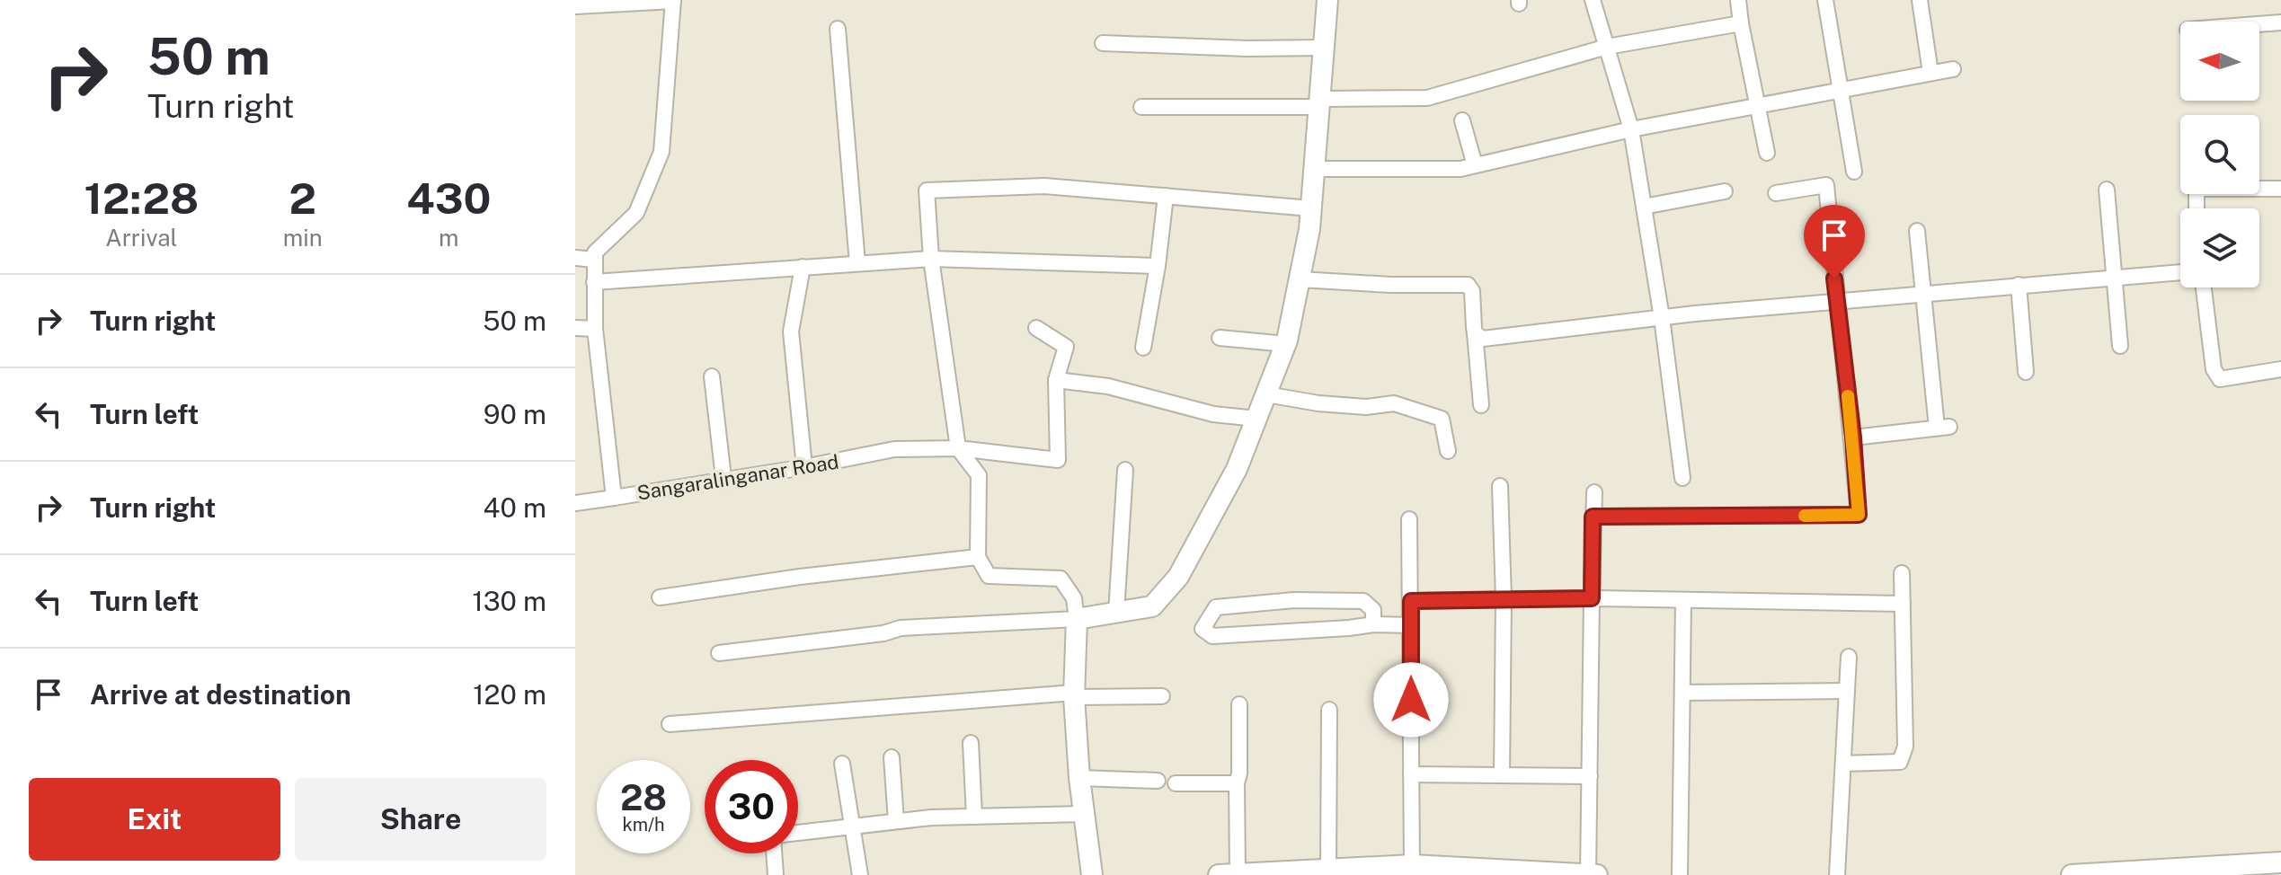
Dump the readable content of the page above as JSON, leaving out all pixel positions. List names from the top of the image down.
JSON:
{
  "streets": {
    "street": ["Sangaralinganar Road"]
  },
  "north": "left",
  "page": {
    "turn": ["50 m", "Turn right"],
    "eta": [
      "12:28",
      "Arrival",
      "2",
      "min",
      "430",
      "m"
    ],
    "list": [
      {
        "name": "Turn right",
        "value": "50 m"
      },
      {
        "name": "Turn left",
        "value": "90 m"
      },
      {
        "name": "Turn right",
        "value": "40 m"
      },
      {
        "name": "Turn left",
        "value": "130 m"
      },
      {
        "name": "Arrive at destination",
        "value": "120 m"
      }
    ],
    "speed": "28 km/h",
    "limit": "30",
    "buttons": ["Exit", "Share"]
  }
}
